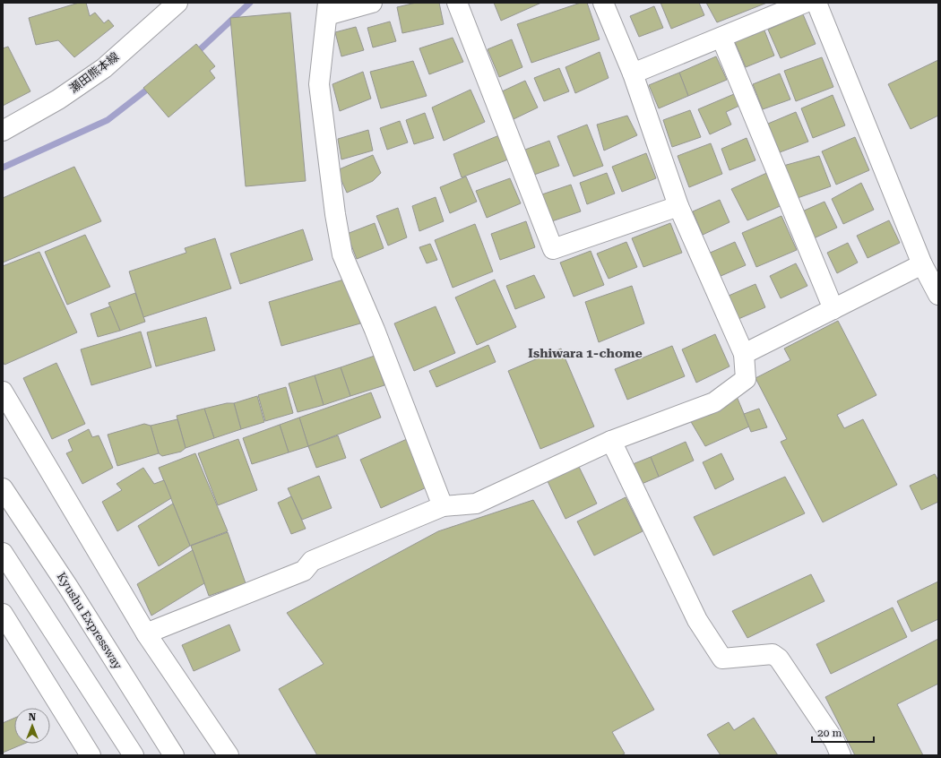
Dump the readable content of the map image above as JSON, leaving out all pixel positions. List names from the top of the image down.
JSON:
{
  "streets": {
    "main road": ["瀬田熊本線", "Kyushu Expressway"]
  },
  "districts": ["Ishiwara 1-chome"],
  "scale_bar": "20 m",
  "north": "top"
}
